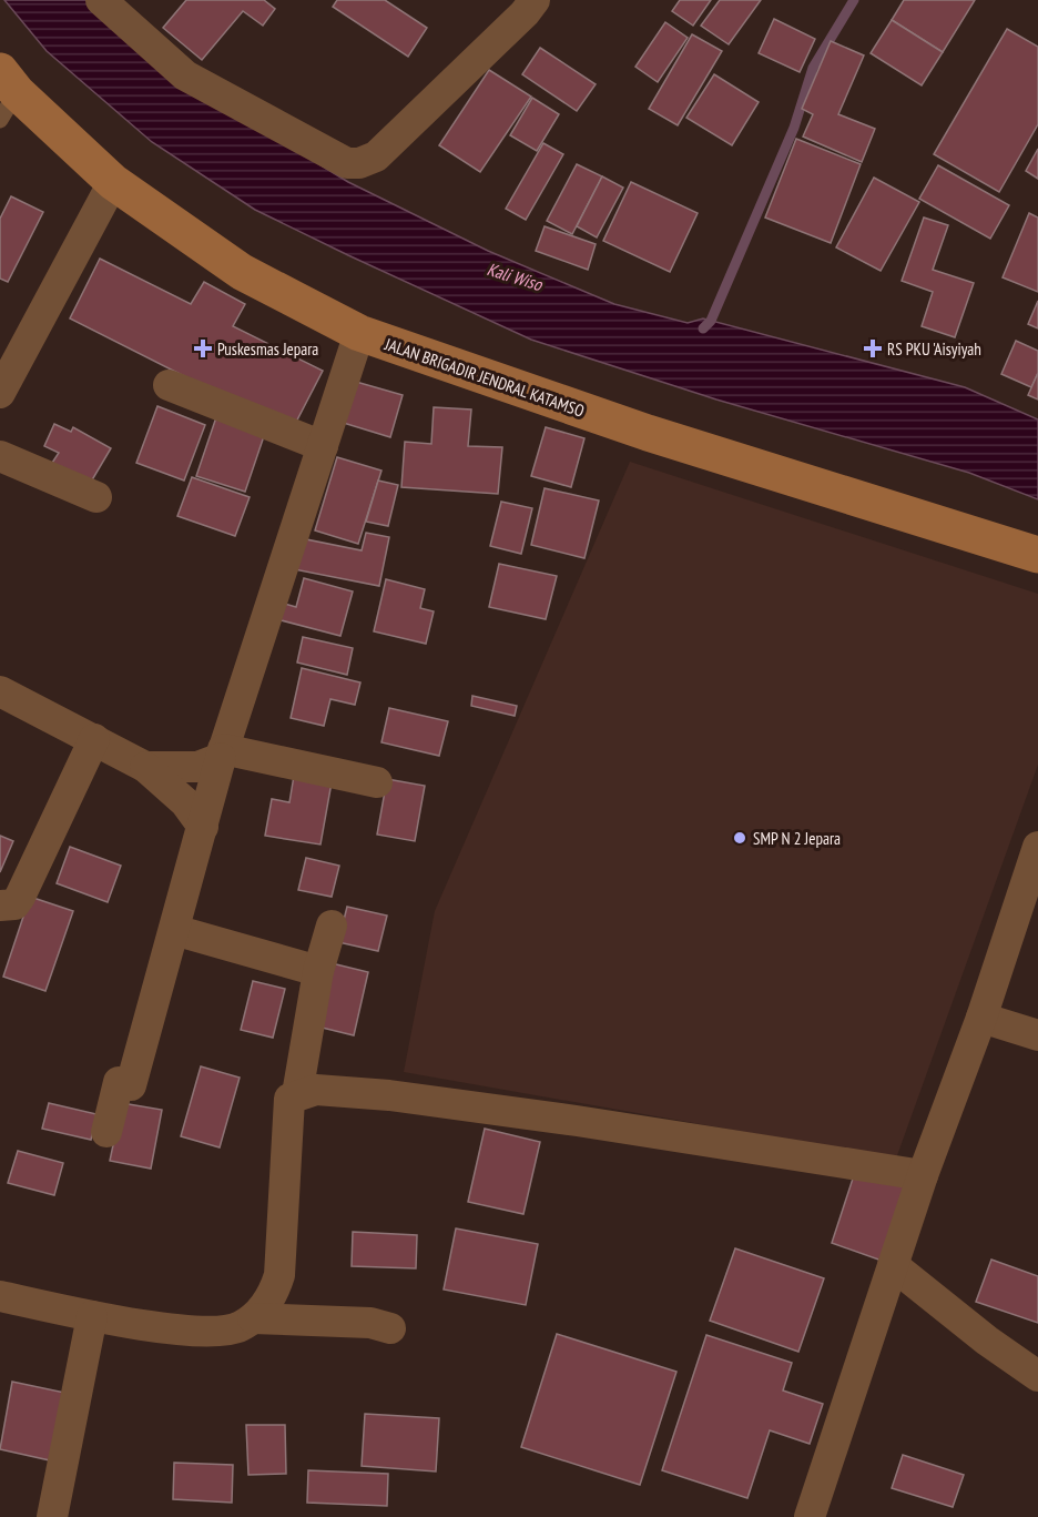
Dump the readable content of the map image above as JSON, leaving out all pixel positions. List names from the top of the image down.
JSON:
{
  "streets": {
    "street": ["JALAN BRIGADIR JENDRAL KATAMSO"]
  },
  "water": ["Kali Wiso"],
  "places": {
    "health": ["Puskesmas Jepara", "RS PKU 'Aisyiyah"],
    "other": ["SMP N 2 Jepara"]
  }
}
